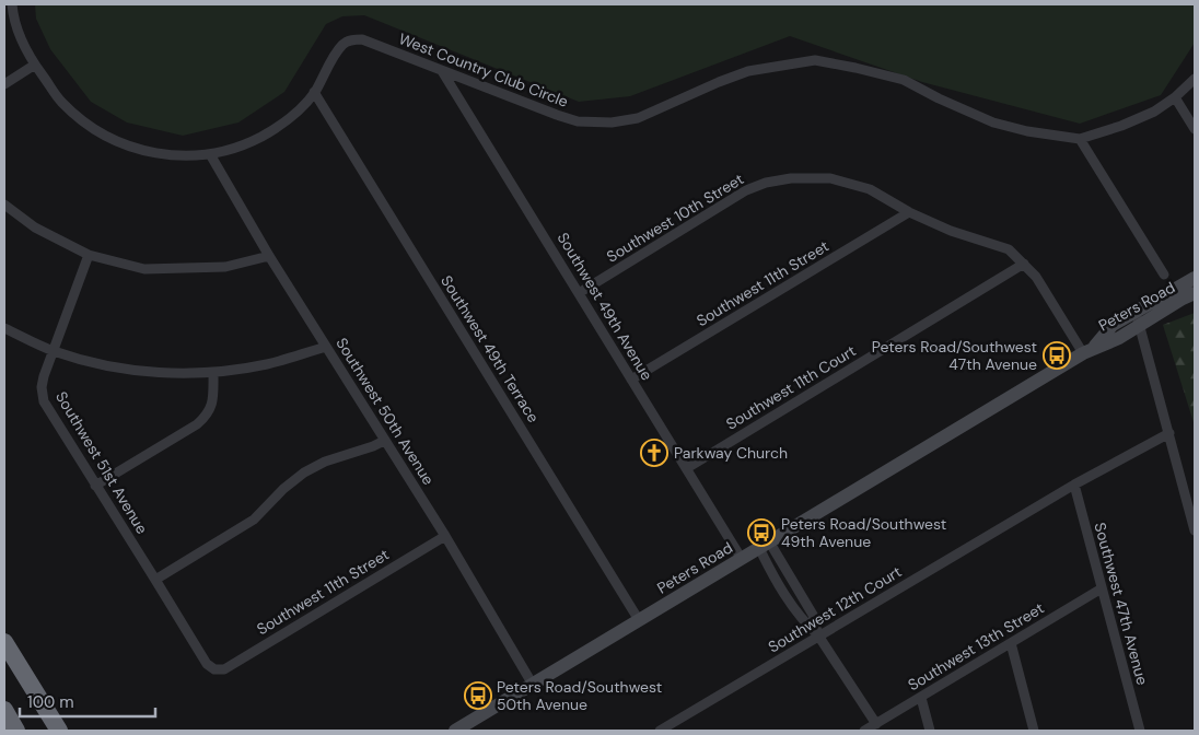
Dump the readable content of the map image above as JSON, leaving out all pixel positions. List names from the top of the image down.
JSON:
{
  "streets": {
    "main road": ["Peters Road"],
    "street": [
      "West Country Club Circle",
      "Southwest 10th Street",
      "Southwest 11th Street",
      "Southwest 49th Avenue",
      "Southwest 49th Terrace",
      "Southwest 11th Court",
      "Southwest 50th Avenue",
      "Southwest 51st Avenue",
      "Southwest 47th Avenue",
      "Southwest 12th Court",
      "Southwest 13th Street"
    ]
  },
  "crossings": [
    ["West Country Club Circle", "Southwest 49th Avenue"],
    ["West Country Club Circle", "Southwest 49th Terrace"],
    ["West Country Club Circle", "Southwest 50th Avenue"],
    ["Southwest 10th Street", "Southwest 11th Street"],
    ["Southwest 10th Street", "Southwest 49th Avenue"],
    ["Southwest 11th Street", "Southwest 49th Avenue"],
    ["Southwest 11th Street", "Southwest 50th Avenue"],
    ["Southwest 11th Street", "Southwest 51st Avenue"],
    ["Southwest 49th Avenue", "Peters Road"],
    ["Southwest 49th Avenue", "Southwest 11th Court"],
    ["Peters Road", "Southwest 49th Terrace"],
    ["Peters Road", "Southwest 50th Avenue"],
    ["Southwest 47th Avenue", "Southwest 12th Court"],
    ["Southwest 47th Avenue", "Southwest 13th Street"]
  ],
  "places": {
    "bus stop": ["Peters Road/Southwest 47th Avenue", "Peters Road/Southwest 49th Avenue", "Peters Road/Southwest 50th Avenue"],
    "church": ["Parkway Church"]
  },
  "scale_bar": "100 m"
}
